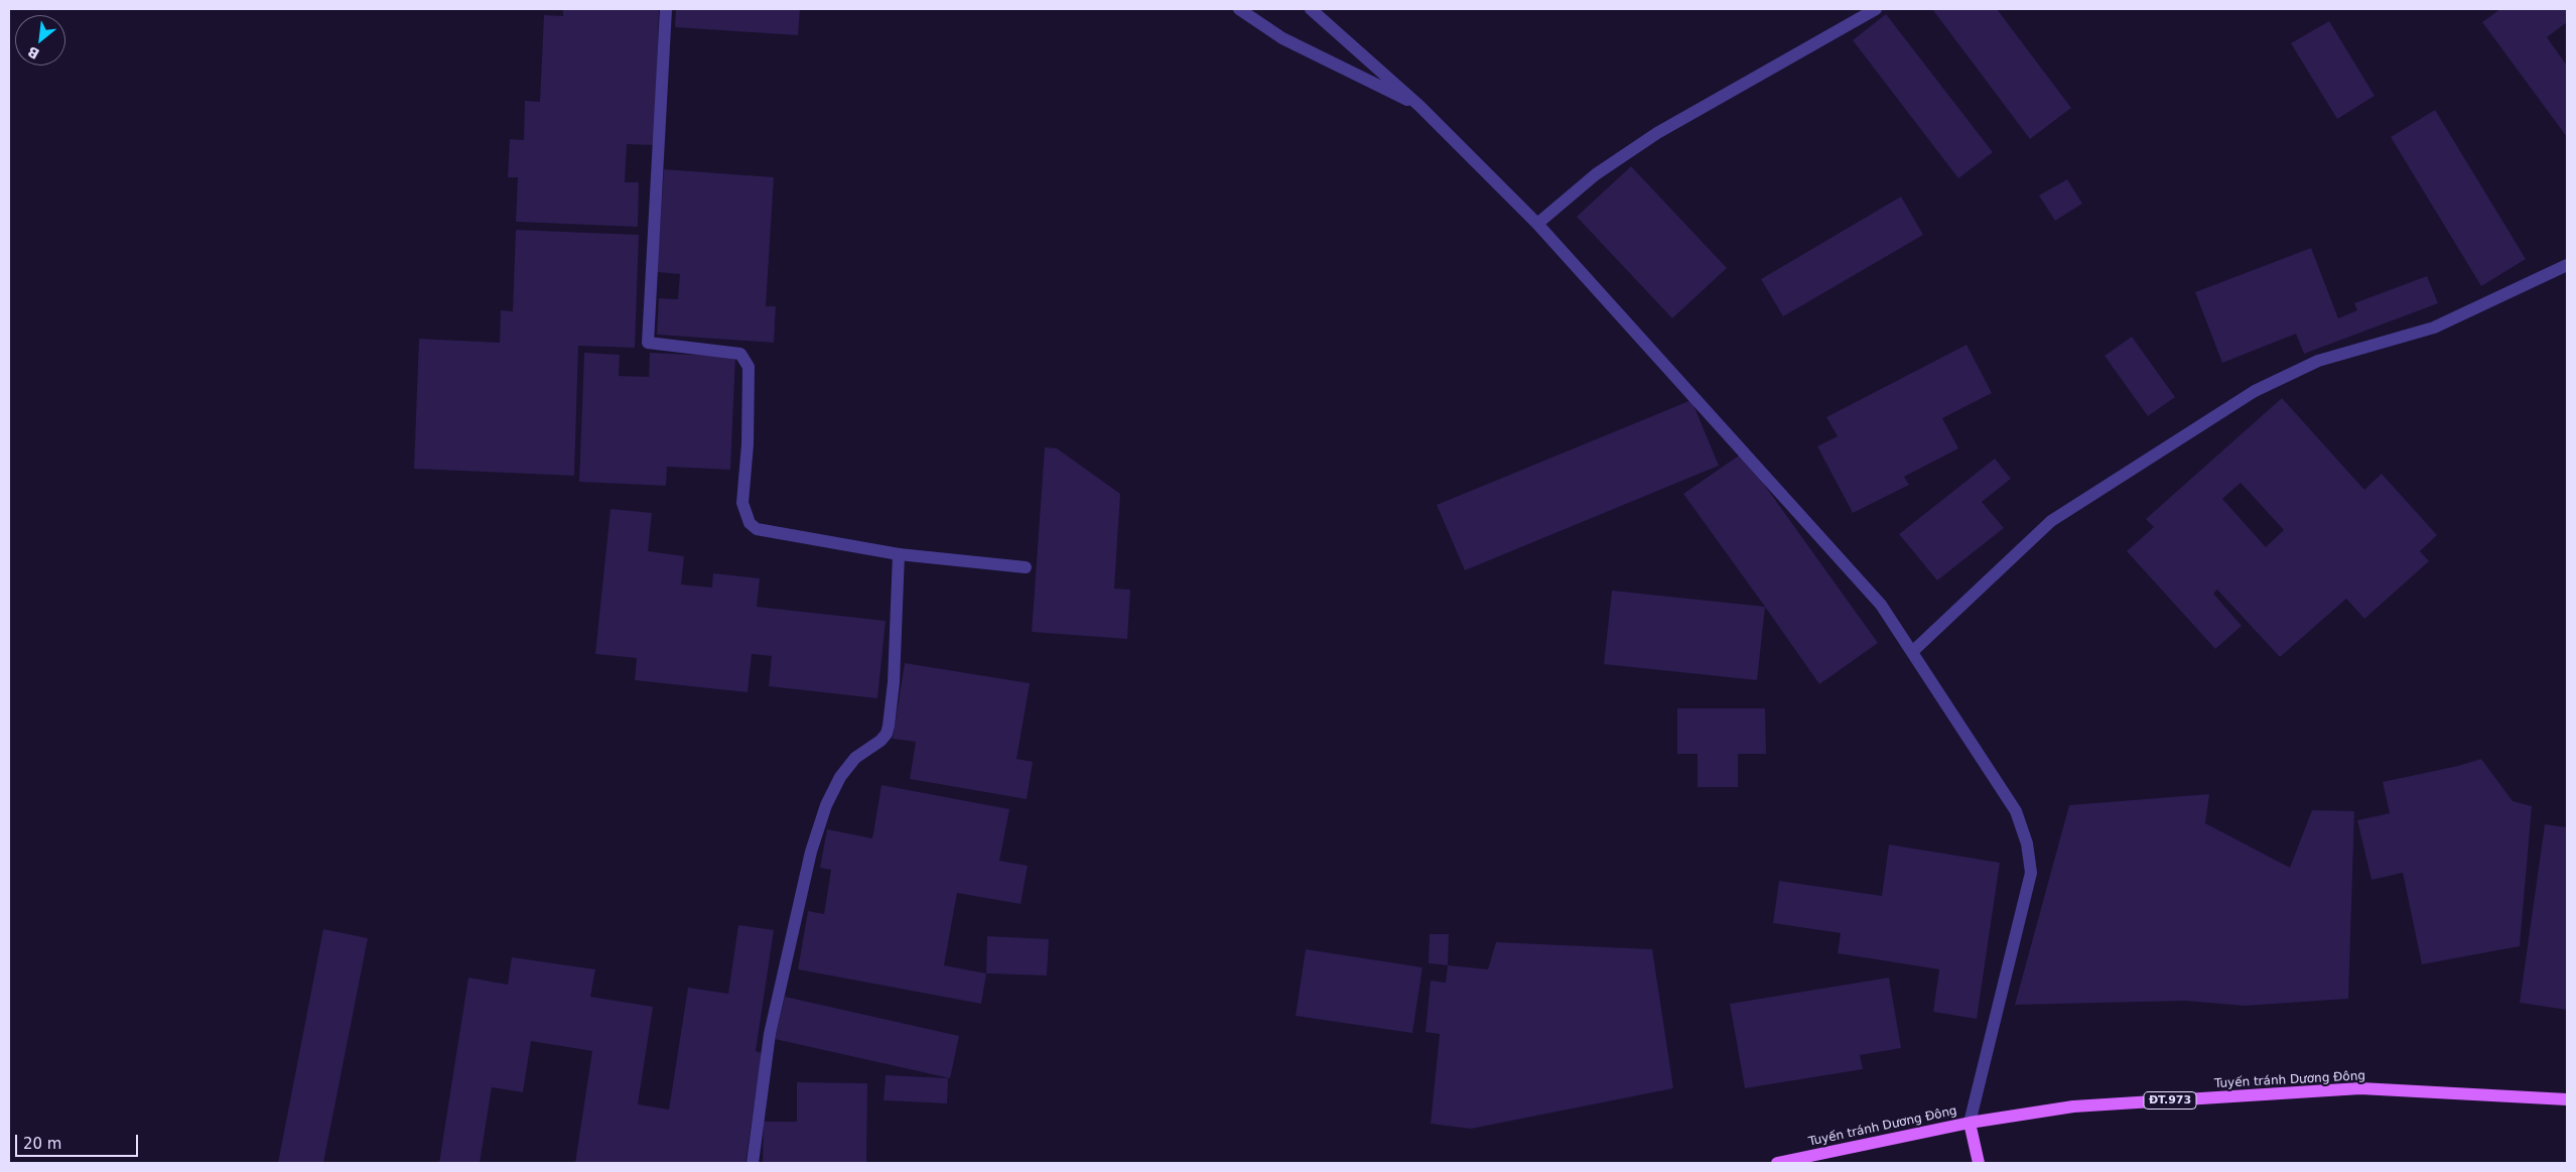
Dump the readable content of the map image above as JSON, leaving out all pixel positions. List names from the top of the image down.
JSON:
{
  "streets": {
    "main road": ["Tuyến tránh Dương Đông", "ĐT.973"]
  },
  "scale_bar": "20 m",
  "north": "bottom left"
}
